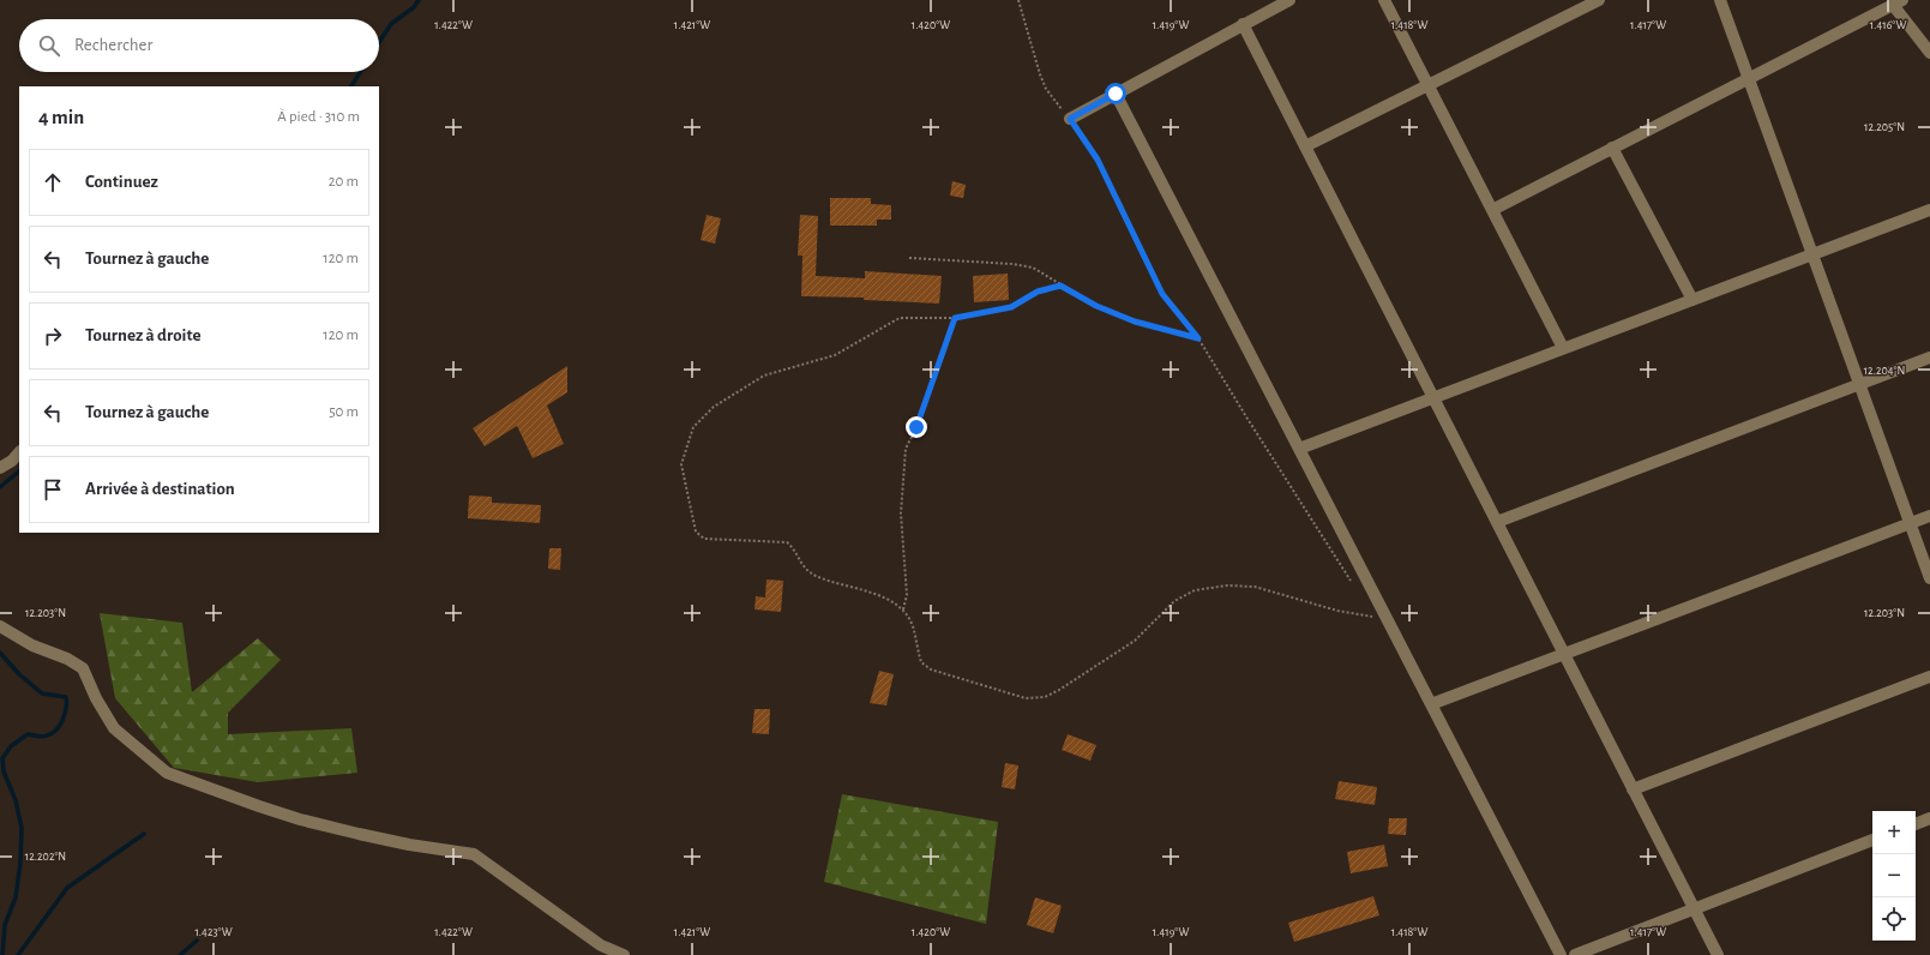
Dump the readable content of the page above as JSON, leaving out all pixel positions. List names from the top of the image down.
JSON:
{
  "page": {
    "search": "Rechercher",
    "heading": ["4 min", "À pied · 310 m"],
    "list": [
      ["Continuez", "20 m"],
      ["Tournez à gauche", "120 m"],
      ["Tournez à droite", "120 m"],
      ["Tournez à gauche", "50 m"],
      "Arrivée à destination"
    ],
    "map_buttons": ["+", "−"]
  },
  "coordinates": [
    "1.422°W",
    "1.421°W",
    "1.420°W",
    "1.419°W",
    "1.418°W",
    "1.417°W",
    "1.416°W",
    "12.205°N",
    "12.204°N",
    "12.203°N",
    "12.202°N",
    "1.423°W"
  ]
}
